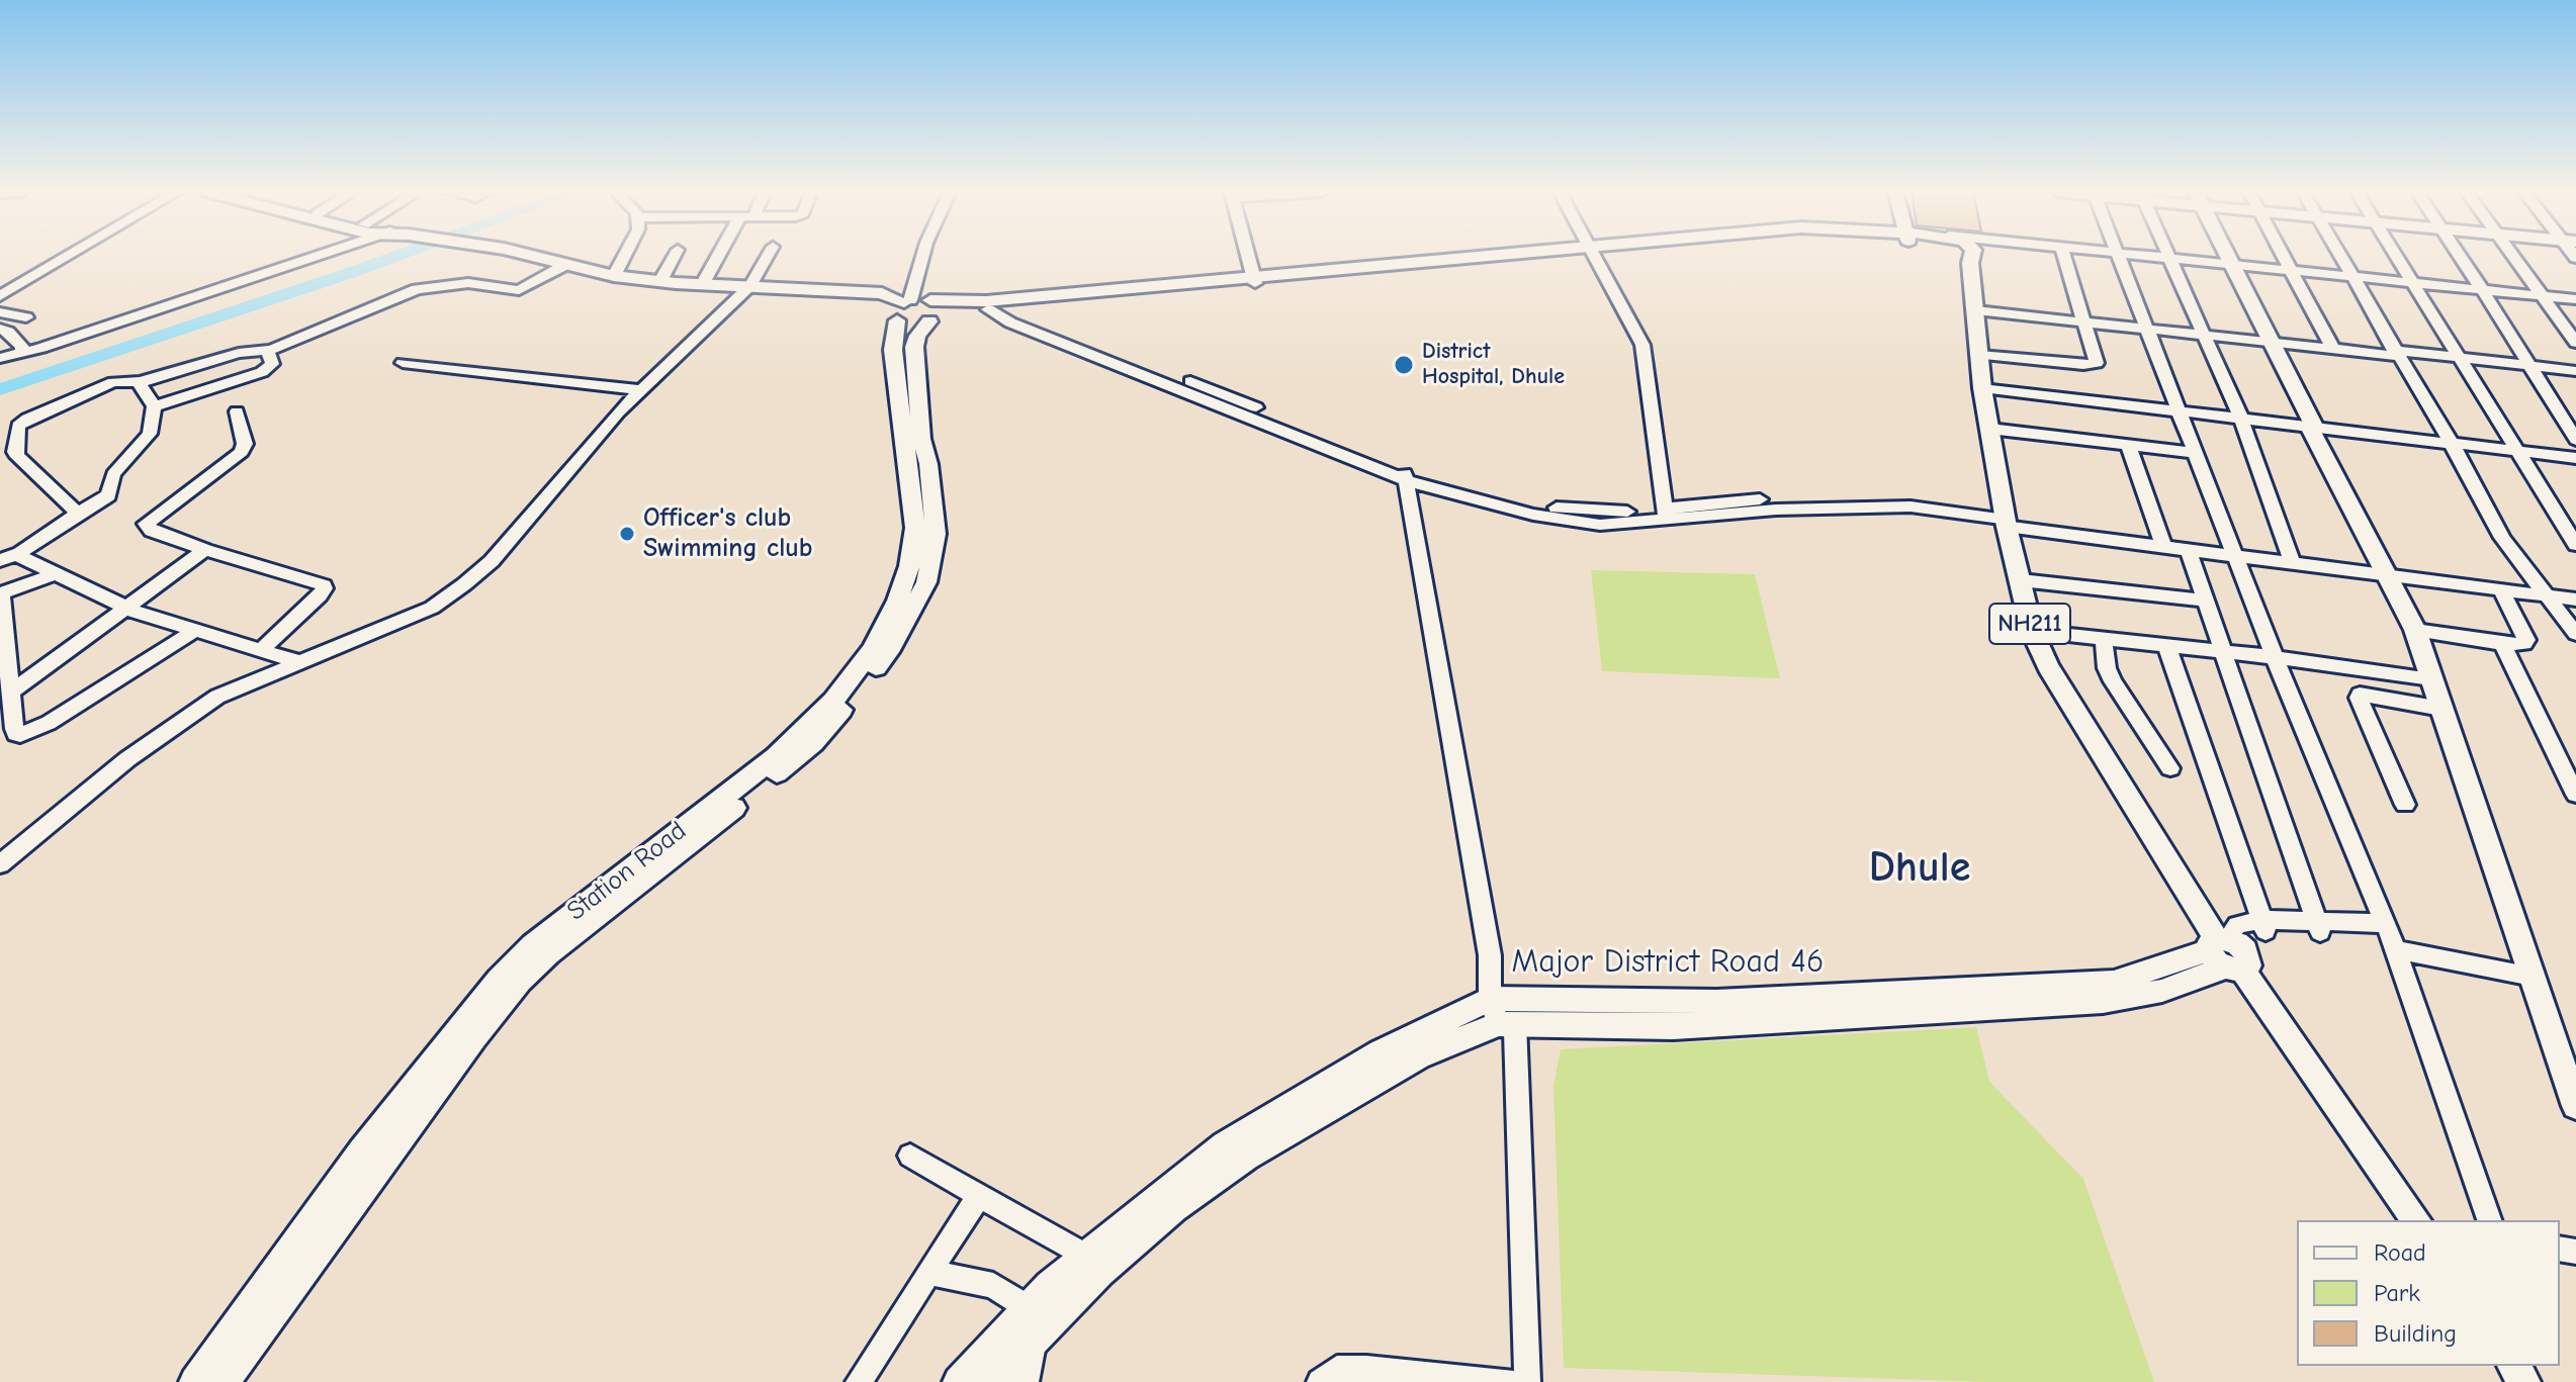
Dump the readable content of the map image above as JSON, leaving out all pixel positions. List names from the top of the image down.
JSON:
{
  "streets": {
    "main road": ["NH211", "Station Road", "Major District Road 46"]
  },
  "crossings": [
    ["NH211", "Major District Road 46"]
  ],
  "districts": ["Dhule"],
  "places": ["District Hospital, Dhule", "Officer's club Swimming club"],
  "legend": ["Road", "Park", "Building"]
}
